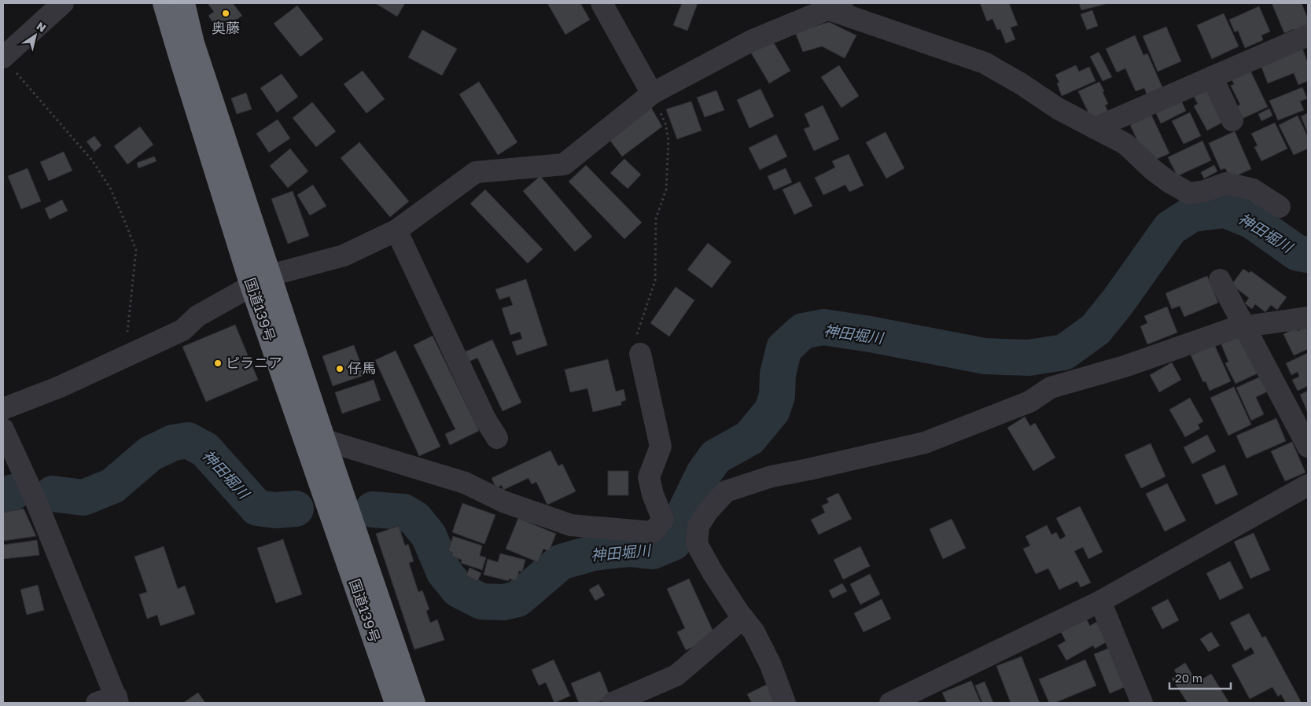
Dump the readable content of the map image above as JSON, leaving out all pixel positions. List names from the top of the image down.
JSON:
{
  "streets": {
    "highway": ["国道139号"]
  },
  "water": ["神田堀川"],
  "places": ["奥藤", "ピラニア", "仔馬"],
  "scale_bar": "20 m",
  "north": "top right"
}
